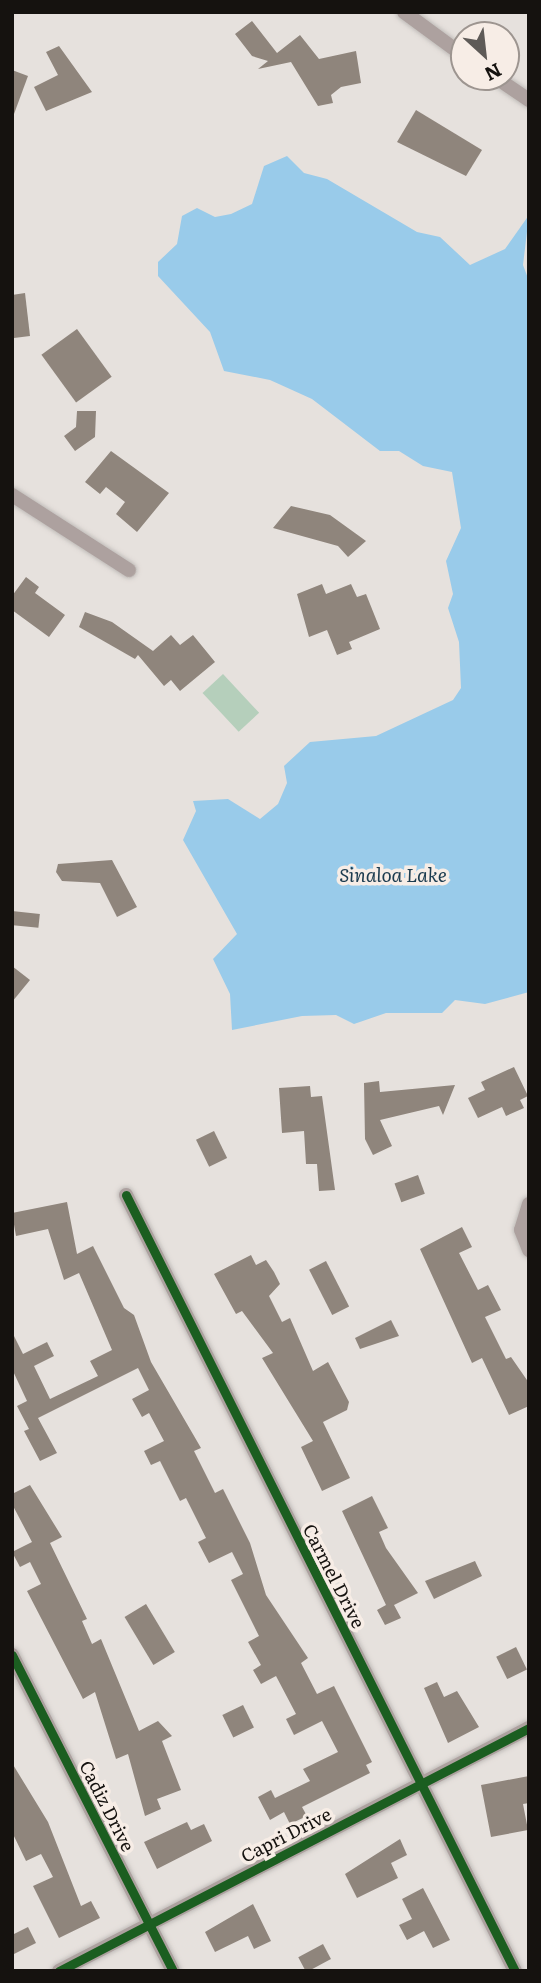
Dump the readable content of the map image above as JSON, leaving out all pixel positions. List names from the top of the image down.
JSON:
{
  "streets": {
    "street": ["Carmel Drive", "Cadiz Drive", "Capri Drive"]
  },
  "crossings": [
    ["Carmel Drive", "Capri Drive"],
    ["Cadiz Drive", "Capri Drive"]
  ],
  "water": ["Sinaloa Lake"],
  "north": "bottom right"
}
